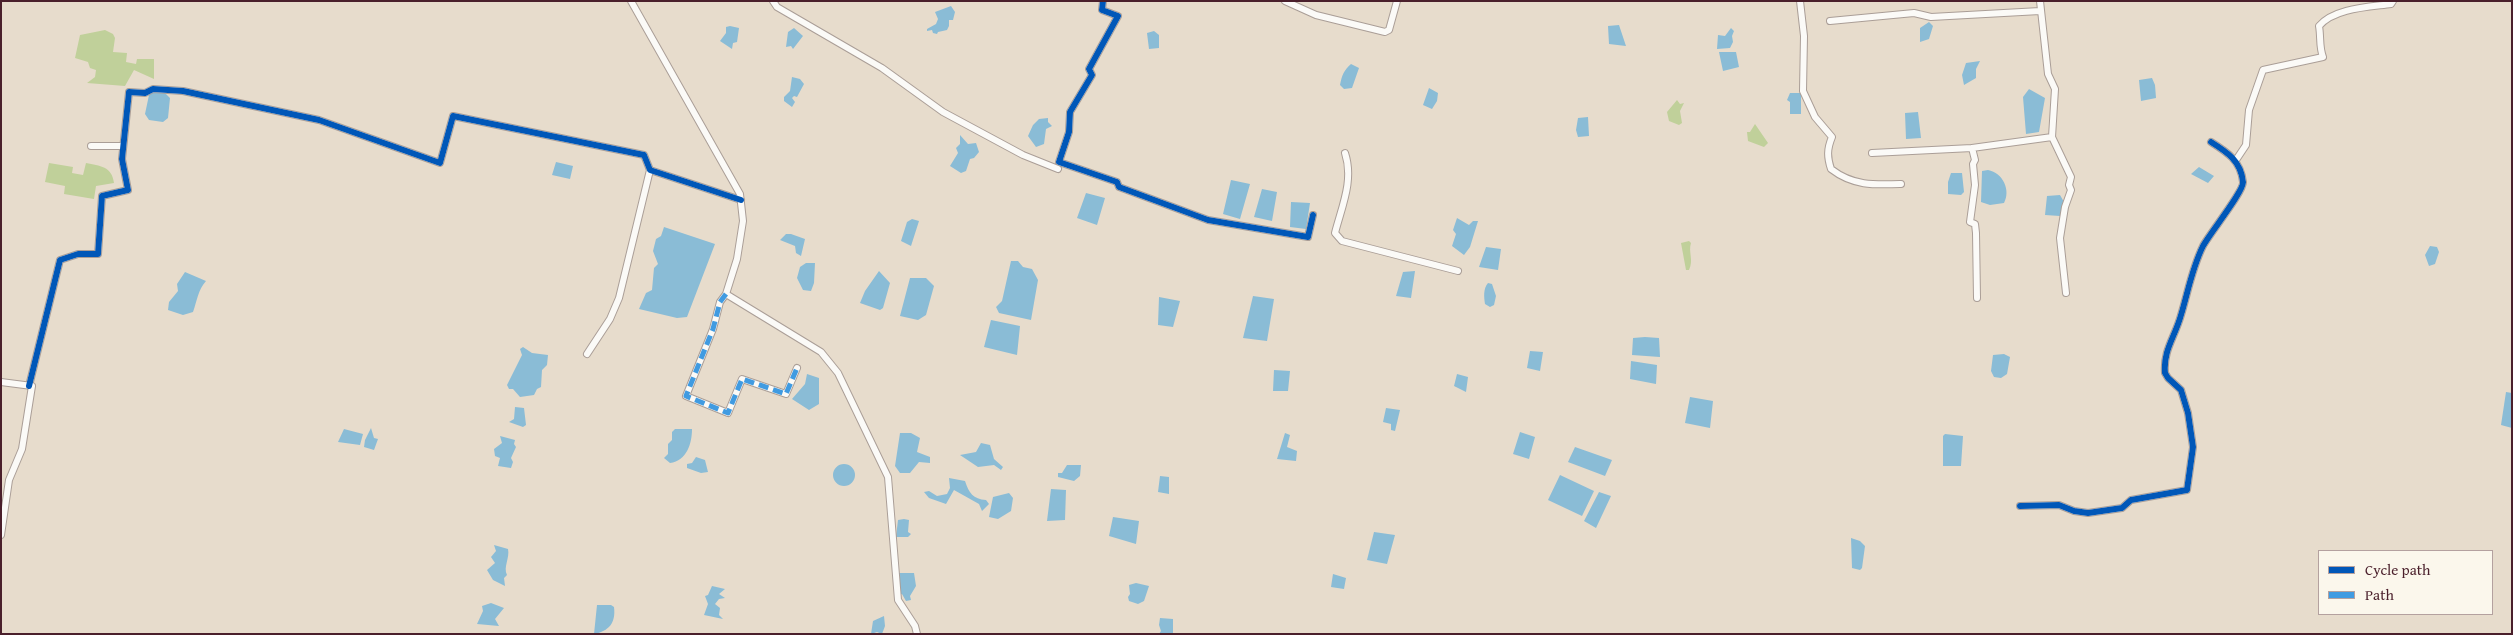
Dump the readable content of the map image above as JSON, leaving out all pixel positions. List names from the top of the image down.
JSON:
{
  "legend": ["Cycle path", "Path"]
}
